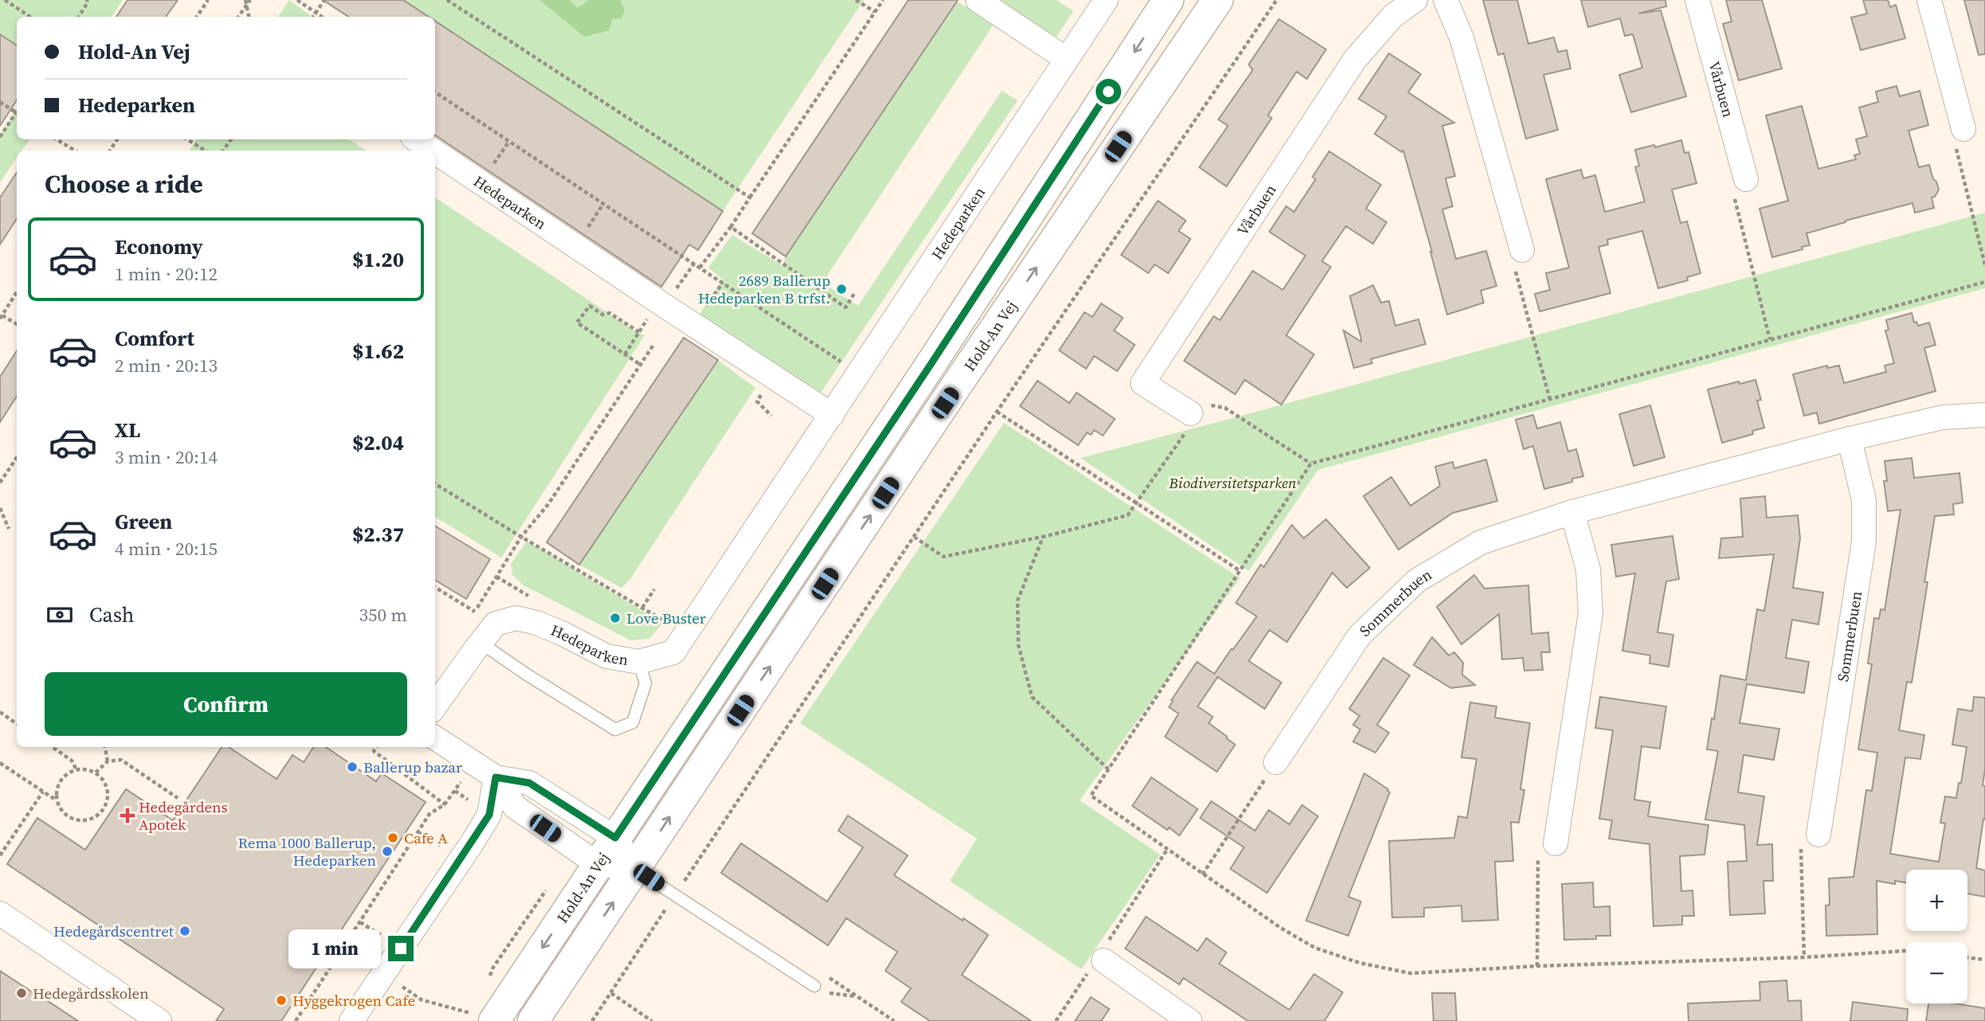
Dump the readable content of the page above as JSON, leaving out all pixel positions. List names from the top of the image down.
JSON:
{
  "streets": {
    "street": [
      "Vårbuen",
      "Hedeparken",
      "Hold-An Vej",
      "Sommerbuen"
    ]
  },
  "parks": ["Biodiversitetsparken"],
  "places": {
    "other": [
      "2689 Ballerup Hedeparken B trfst.",
      "Love Buster",
      "Ballerup bazar",
      "Cafe A",
      "Rema 1000 Ballerup, Hedeparken",
      "Hedegårdscentret",
      "Hedegårdsskolen",
      "Hyggekrogen Cafe"
    ],
    "health": ["Hedegårdens Apotek"]
  },
  "page": {
    "banner": ["Hold-An Vej", "Hedeparken"],
    "heading": "Choose a ride",
    "list": [
      {
        "name": "Economy",
        "note": "1 min · 20:12",
        "value": "$1.20"
      },
      {
        "name": "Comfort",
        "note": "2 min · 20:13",
        "value": "$1.62"
      },
      {
        "name": "XL",
        "note": "3 min · 20:14",
        "value": "$2.04"
      },
      {
        "name": "Green",
        "note": "4 min · 20:15",
        "value": "$2.37"
      }
    ],
    "pay": ["Cash", "350 m"],
    "buttons": "Confirm",
    "map_buttons": ["+", "−"],
    "bubble": "1 min"
  }
}
